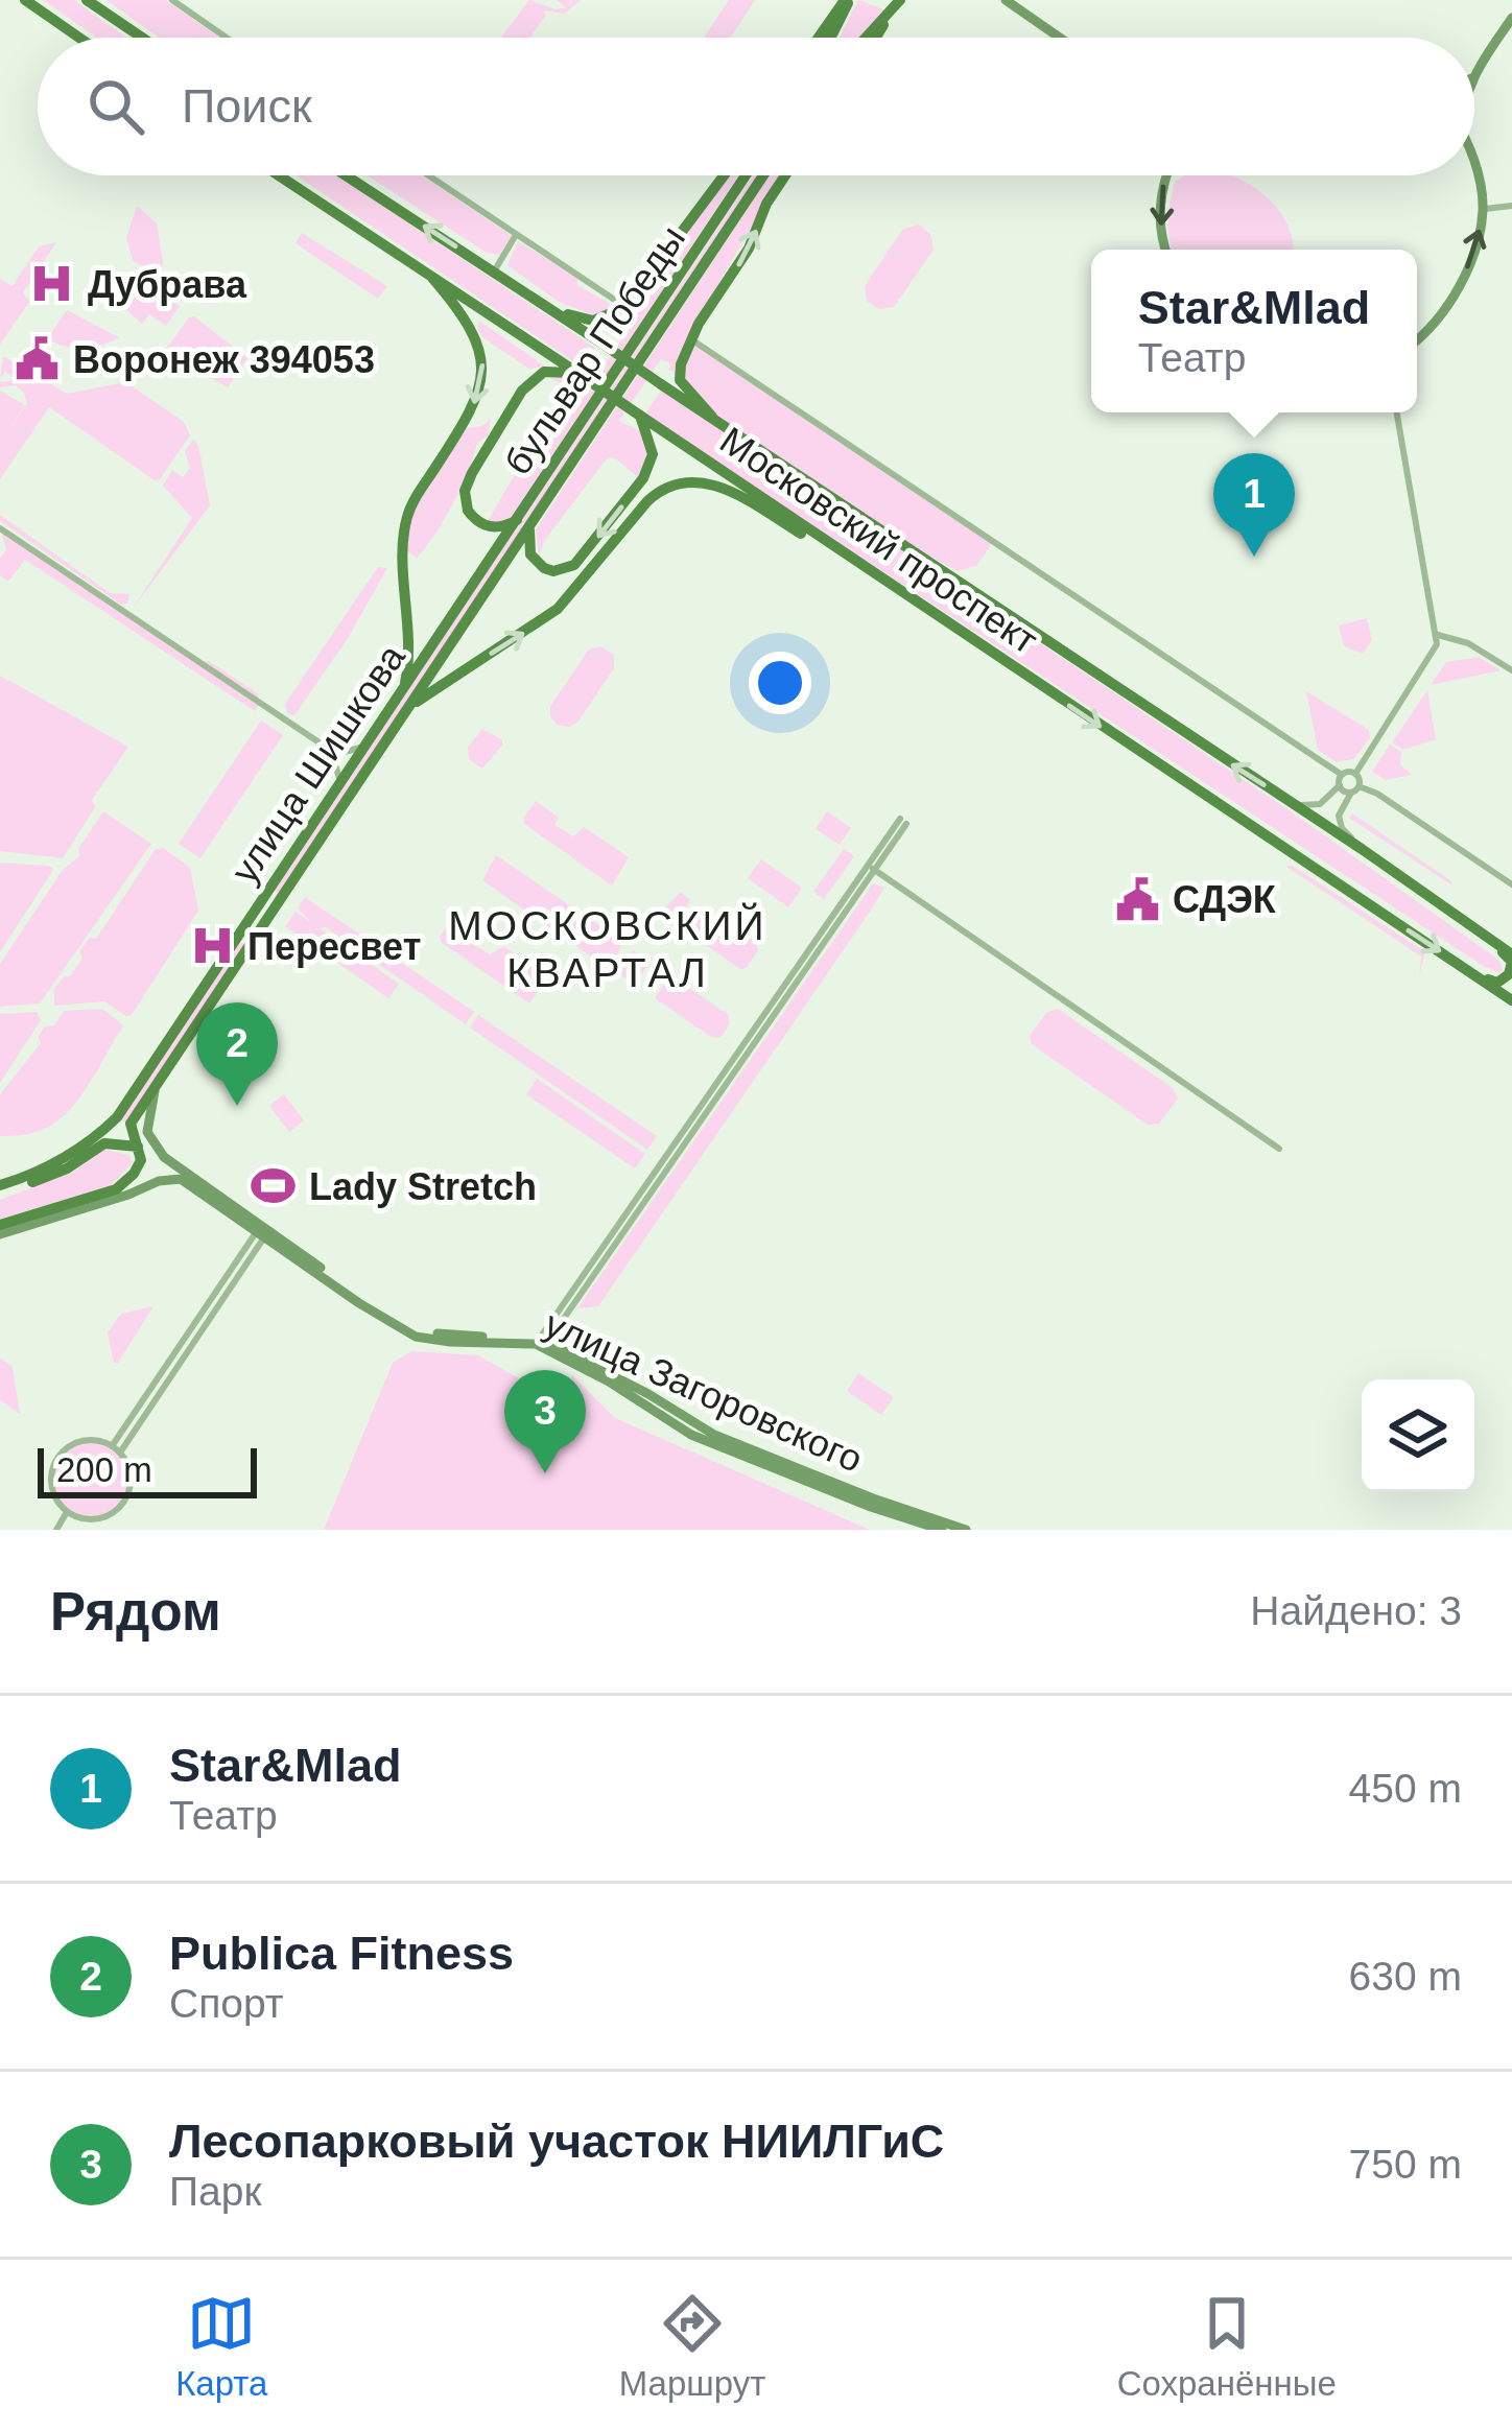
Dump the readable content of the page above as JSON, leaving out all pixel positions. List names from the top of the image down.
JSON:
{
  "streets": {
    "main road": ["бульвар Победы", "Московский проспект", "улица Шишкова"],
    "street": ["улица Загоровского"]
  },
  "crossings": [
    ["бульвар Победы", "улица Шишкова"],
    ["улица Шишкова", "улица Загоровского"]
  ],
  "districts": ["МОСКОВСКИЙ КВАРТАЛ"],
  "places": {
    "hospital": ["Дубрава", "Пересвет"],
    "public building": ["Воронеж 394053", "СДЭК"],
    "sports": ["Lady Stretch"]
  },
  "scale_bar": "200 m",
  "page": {
    "search": "Поиск",
    "popup": ["Star&Mlad", "Театр"],
    "pins": ["1", "2", "3"],
    "scale": "200 m",
    "heading": ["Рядом", "Найдено: 3"],
    "list": [
      {
        "mark": "1",
        "name": "Star&Mlad",
        "note": "Театр",
        "value": "450 m"
      },
      {
        "mark": "2",
        "name": "Publica Fitness",
        "note": "Спорт",
        "value": "630 m"
      },
      {
        "mark": "3",
        "name": "Лесопарковый участок НИИЛГиС",
        "note": "Парк",
        "value": "750 m"
      }
    ],
    "nav": ["Карта", "Маршрут", "Сохранённые"]
  }
}
